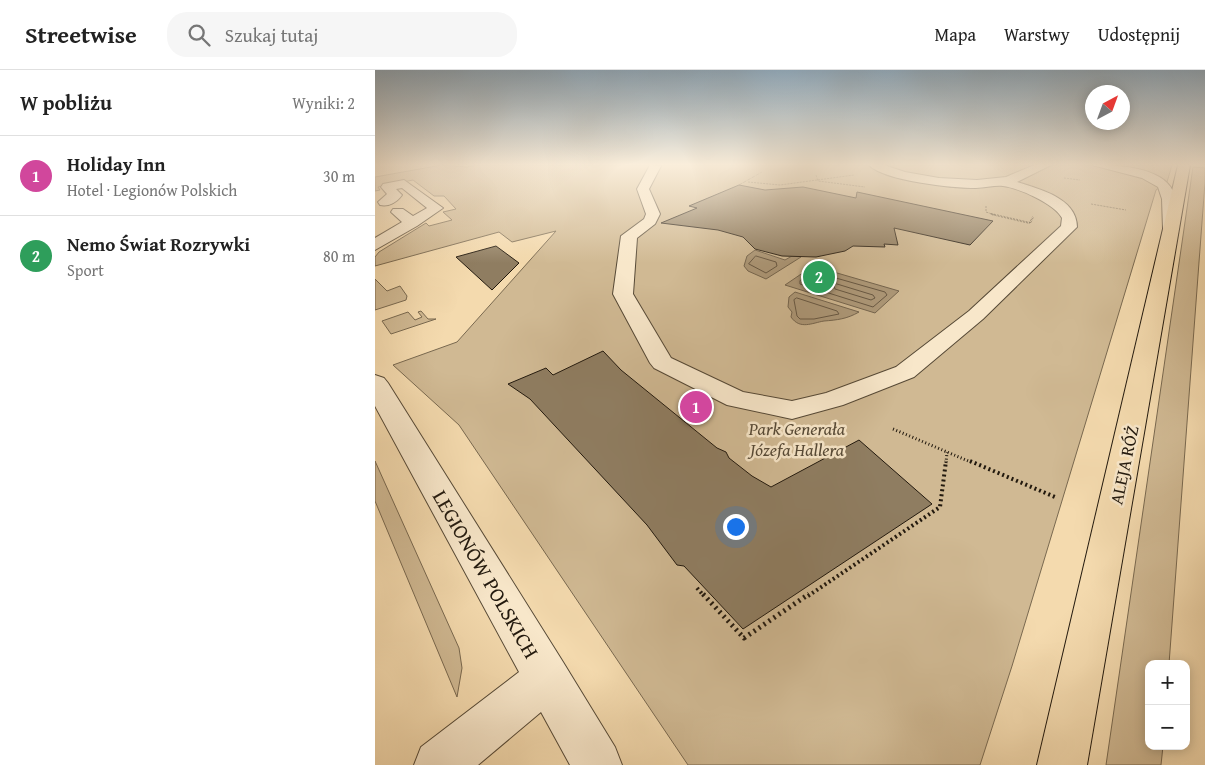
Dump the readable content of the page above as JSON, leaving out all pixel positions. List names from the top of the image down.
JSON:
{
  "streets": {
    "main road": ["ALEJA RÓŻ"],
    "street": ["LEGIONÓW POLSKICH"]
  },
  "parks": ["Park Generała Józefa Hallera"],
  "north": "top right",
  "page": {
    "header": "Streetwise",
    "search": "Szukaj tutaj",
    "nav": ["Mapa", "Warstwy", "Udostępnij"],
    "heading": ["W pobliżu", "Wyniki: 2"],
    "list": [
      {
        "mark": "1",
        "name": "Holiday Inn",
        "note": "Hotel · Legionów Polskich",
        "value": "30 m"
      },
      {
        "mark": "2",
        "name": "Nemo Świat Rozrywki",
        "note": "Sport",
        "value": "80 m"
      }
    ],
    "pins": ["2", "1"],
    "map_buttons": ["+", "−"]
  }
}
